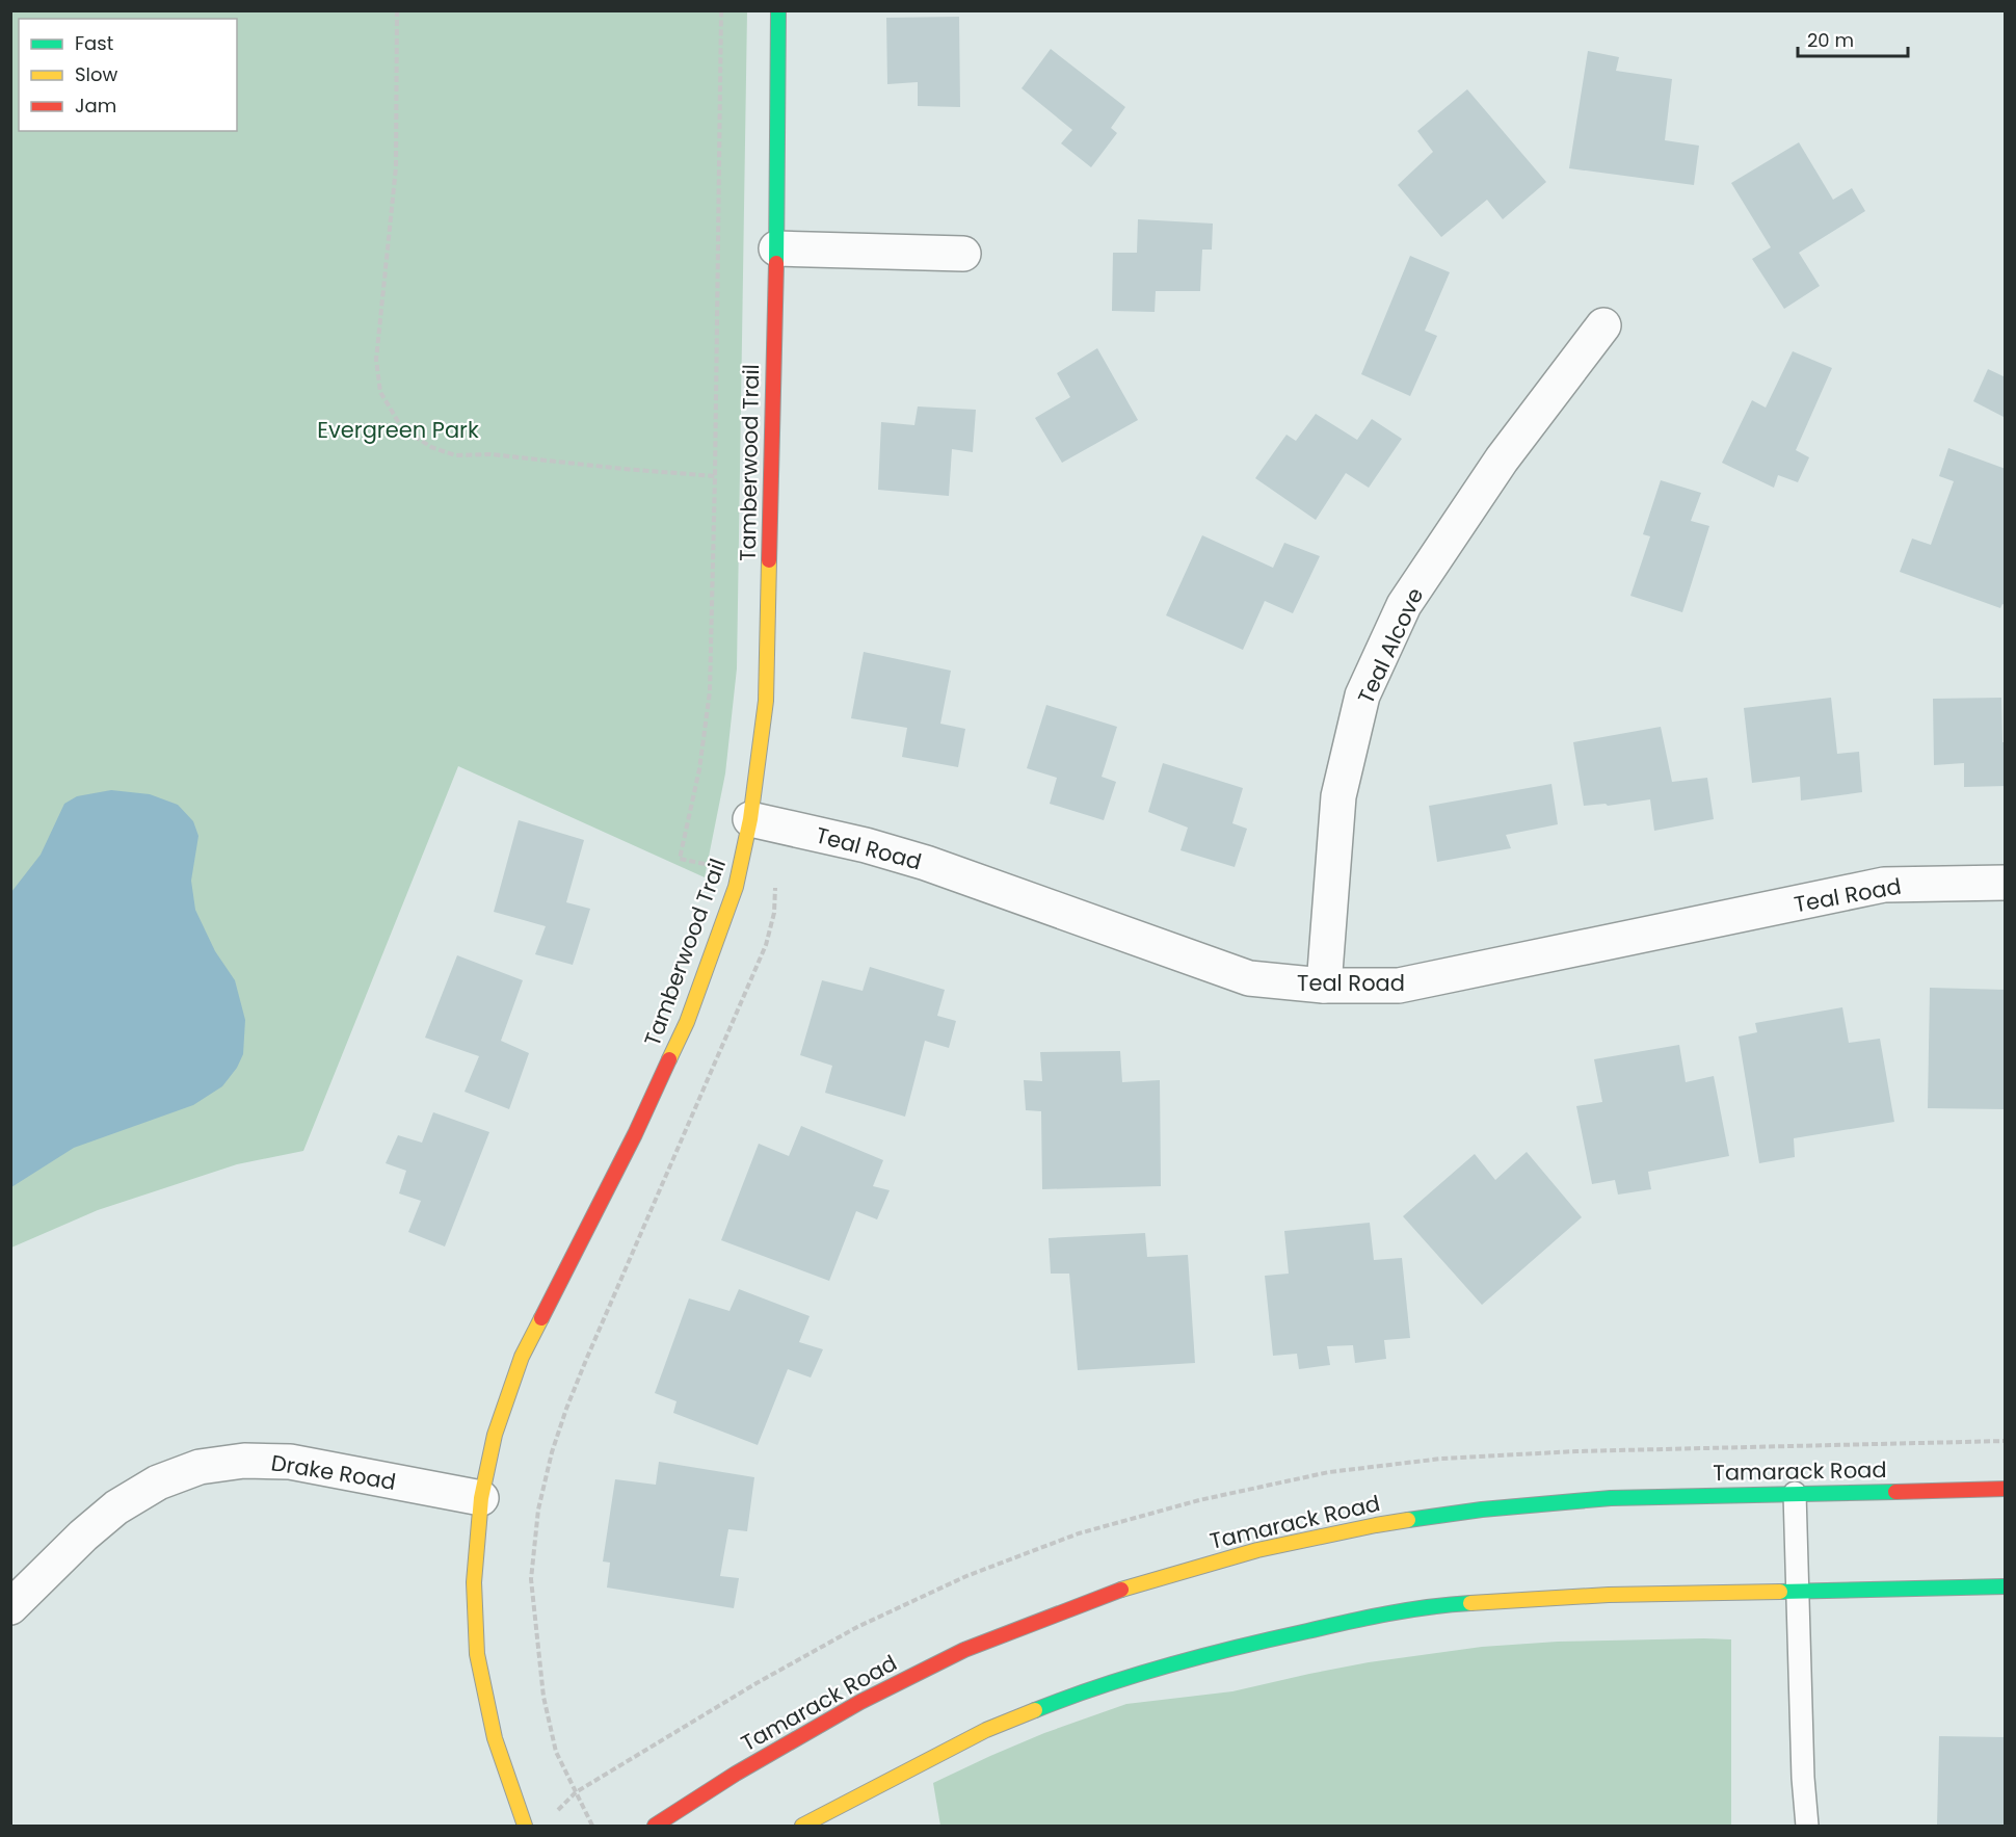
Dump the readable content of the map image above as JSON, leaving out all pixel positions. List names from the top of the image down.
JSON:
{
  "streets": {
    "street": [
      "Tamberwood Trail",
      "Teal Alcove",
      "Teal Road",
      "Tamarack Road",
      "Drake Road"
    ]
  },
  "crossings": [
    ["Tamberwood Trail", "Teal Road"],
    ["Tamberwood Trail", "Drake Road"],
    ["Teal Alcove", "Teal Road"]
  ],
  "parks": ["Evergreen Park"],
  "legend": ["Fast", "Slow", "Jam"],
  "scale_bar": "20 m"
}
